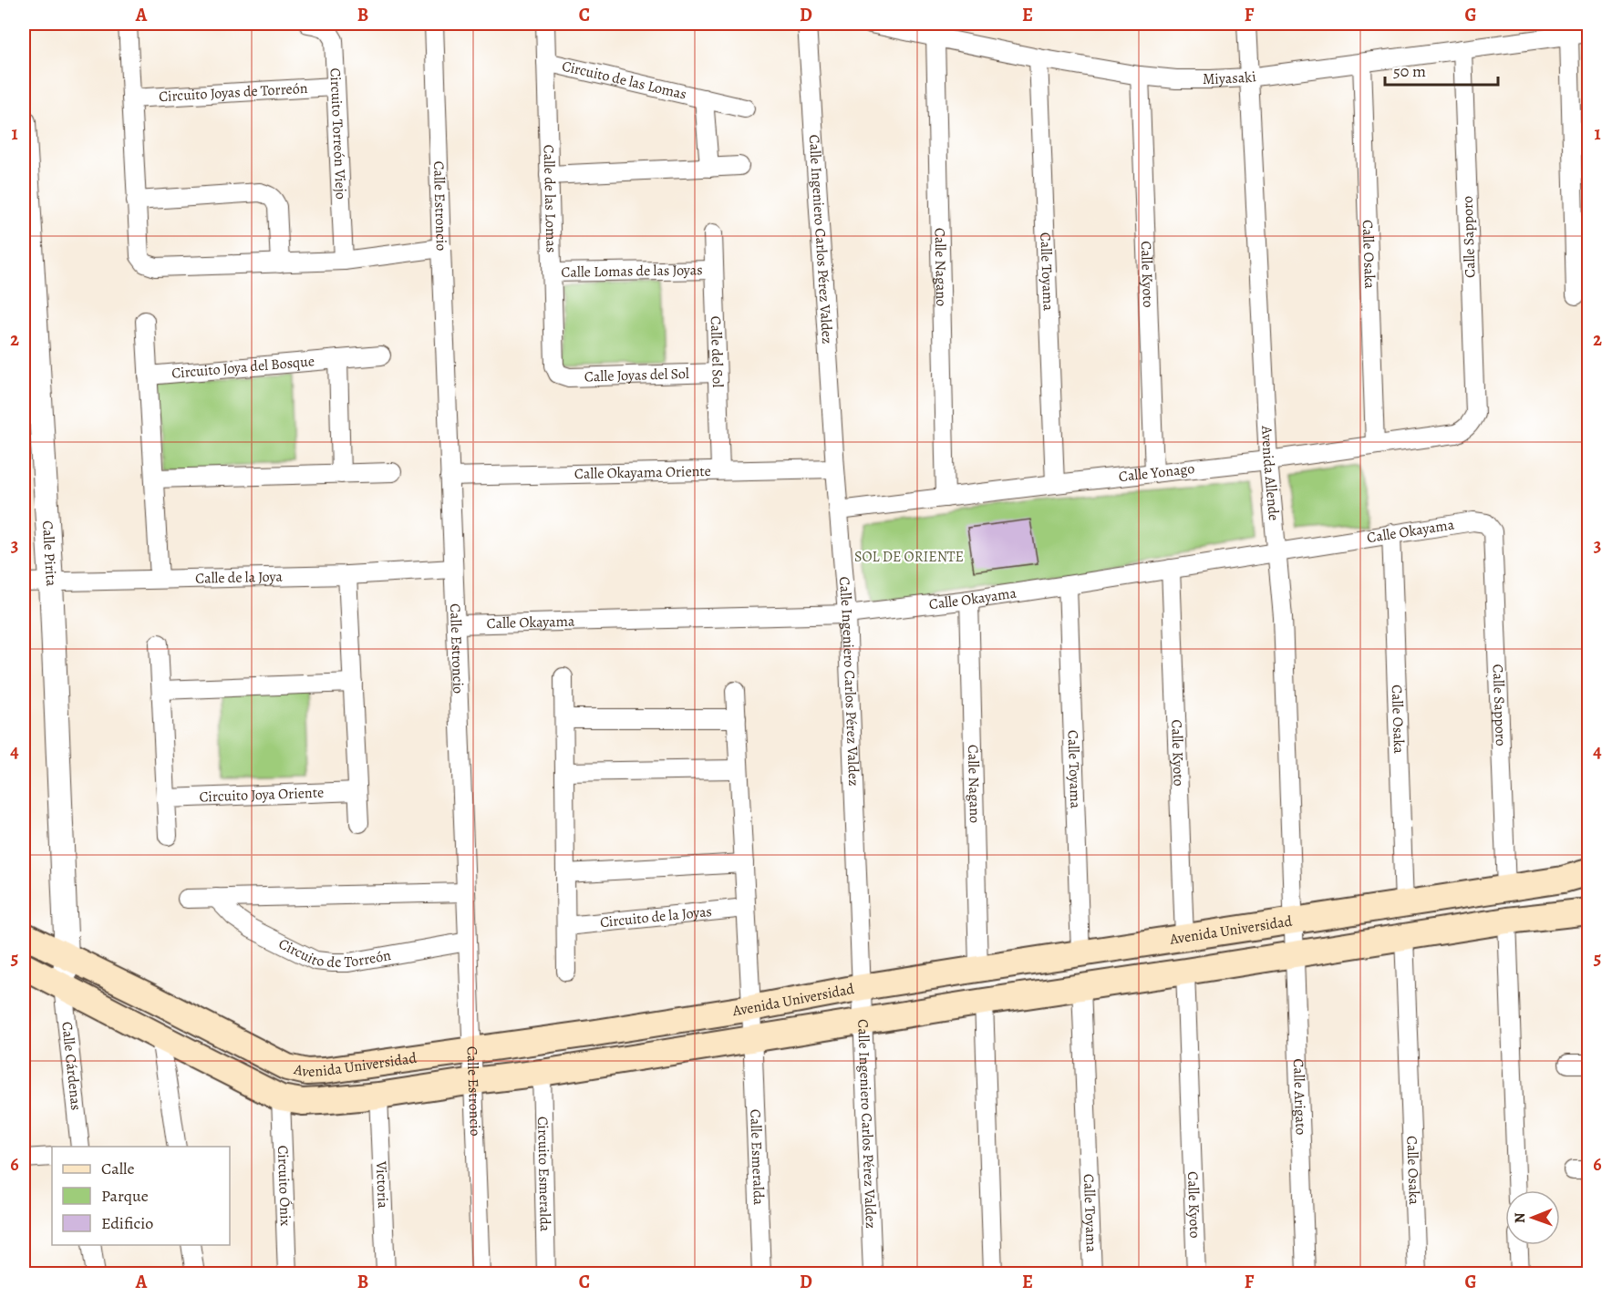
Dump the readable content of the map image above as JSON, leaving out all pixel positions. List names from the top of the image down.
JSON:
{
  "streets": {
    "main road": ["Avenida Universidad"],
    "street": [
      "Miyasaki",
      "Circuito de las Lomas",
      "Circuito Joyas de Torreón",
      "Circuito Torreón Viejo",
      "Calle de las Lomas",
      "Calle Estroncio",
      "Calle Sapporo",
      "Calle Ingeniero Carlos Pérez Valdez",
      "Calle Osaka",
      "Calle Nagano",
      "Calle Lomas de las Joyas",
      "Calle Toyama",
      "Calle Kyoto",
      "Calle del Sol",
      "Circuito Joya del Bosque",
      "Calle Joyas del Sol",
      "Calle Okayama Oriente",
      "Avenida Allende",
      "Calle Yonago",
      "Calle Okayama",
      "Calle Pirita",
      "Calle de la Joya",
      "Circuito Joya Oriente",
      "Circuito de la Joyas",
      "Circuito de Torreón",
      "Calle Cárdenas",
      "Calle Arigato",
      "Calle Esmeralda",
      "Circuito Esmeralda",
      "Victoria",
      "Circuito Ónix"
    ]
  },
  "crossings": [
    ["Miyasaki", "Calle Sapporo"],
    ["Miyasaki", "Calle Osaka"],
    ["Miyasaki", "Calle Nagano"],
    ["Miyasaki", "Calle Toyama"],
    ["Miyasaki", "Calle Kyoto"],
    ["Miyasaki", "Avenida Allende"],
    ["Circuito de las Lomas", "Calle de las Lomas"],
    ["Circuito Joyas de Torreón", "Circuito Torreón Viejo"],
    ["Calle de las Lomas", "Calle Lomas de las Joyas"],
    ["Calle de las Lomas", "Calle Joyas del Sol"],
    ["Calle Estroncio", "Calle Okayama Oriente"],
    ["Calle Estroncio", "Calle Okayama"],
    ["Calle Estroncio", "Calle de la Joya"],
    ["Calle Estroncio", "Avenida Universidad"],
    ["Calle Estroncio", "Circuito de Torreón"],
    ["Calle Sapporo", "Calle Yonago"],
    ["Calle Sapporo", "Calle Okayama"],
    ["Calle Sapporo", "Avenida Universidad"],
    ["Calle Ingeniero Carlos Pérez Valdez", "Calle Okayama Oriente"],
    ["Calle Ingeniero Carlos Pérez Valdez", "Calle Yonago"],
    ["Calle Ingeniero Carlos Pérez Valdez", "Calle Okayama"],
    ["Calle Ingeniero Carlos Pérez Valdez", "Avenida Universidad"],
    ["Calle Osaka", "Calle Yonago"],
    ["Calle Osaka", "Calle Okayama"],
    ["Calle Osaka", "Avenida Universidad"],
    ["Calle Nagano", "Calle Yonago"],
    ["Calle Nagano", "Calle Okayama"],
    ["Calle Nagano", "Avenida Universidad"],
    ["Calle Lomas de las Joyas", "Calle del Sol"],
    ["Calle Toyama", "Calle Yonago"],
    ["Calle Toyama", "Calle Okayama"],
    ["Calle Toyama", "Avenida Universidad"],
    ["Calle Kyoto", "Calle Yonago"],
    ["Calle Kyoto", "Calle Okayama"],
    ["Calle Kyoto", "Avenida Universidad"],
    ["Calle del Sol", "Calle Joyas del Sol"],
    ["Calle del Sol", "Calle Okayama Oriente"],
    ["Avenida Allende", "Calle Yonago"],
    ["Avenida Allende", "Calle Okayama"],
    ["Avenida Allende", "Avenida Universidad"],
    ["Avenida Allende", "Calle Arigato"],
    ["Calle Pirita", "Calle de la Joya"],
    ["Calle Pirita", "Avenida Universidad"],
    ["Calle Pirita", "Calle Cárdenas"],
    ["Avenida Universidad", "Calle Cárdenas"],
    ["Avenida Universidad", "Calle Arigato"],
    ["Avenida Universidad", "Calle Esmeralda"],
    ["Avenida Universidad", "Circuito Esmeralda"],
    ["Avenida Universidad", "Victoria"],
    ["Avenida Universidad", "Circuito Ónix"]
  ],
  "parks": ["SOL DE ORIENTE"],
  "legend": ["Calle", "Parque", "Edificio"],
  "scale_bar": "50 m",
  "north": "left",
  "grid": {
    "columns": [
      "A",
      "B",
      "C",
      "D",
      "E",
      "F",
      "G"
    ],
    "rows": [
      "1",
      "2",
      "3",
      "4",
      "5",
      "6"
    ]
  }
}
